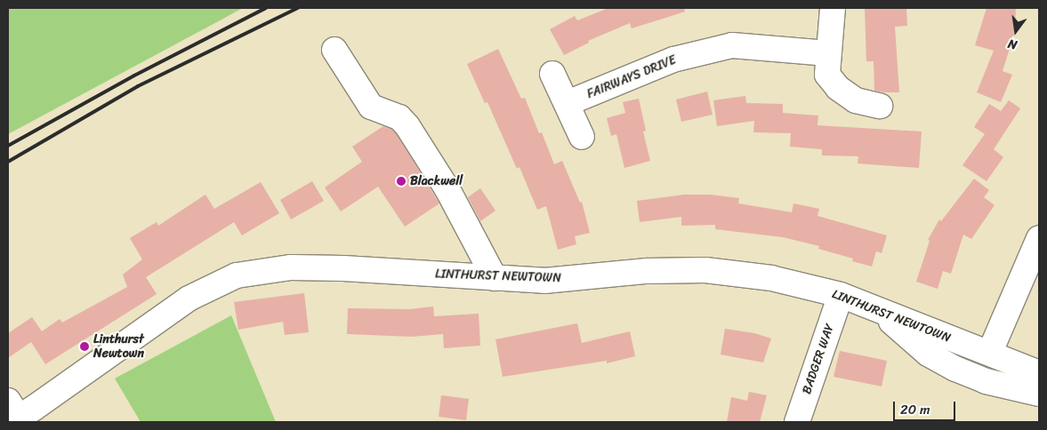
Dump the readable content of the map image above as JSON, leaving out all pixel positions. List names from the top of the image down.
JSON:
{
  "streets": {
    "street": ["FAIRWAYS DRIVE", "LINTHURST NEWTOWN", "BADGER WAY"]
  },
  "crossings": [
    ["LINTHURST NEWTOWN", "BADGER WAY"]
  ],
  "places": ["Blackwell", "Linthurst Newtown"],
  "scale_bar": "20 m",
  "north": "bottom"
}
